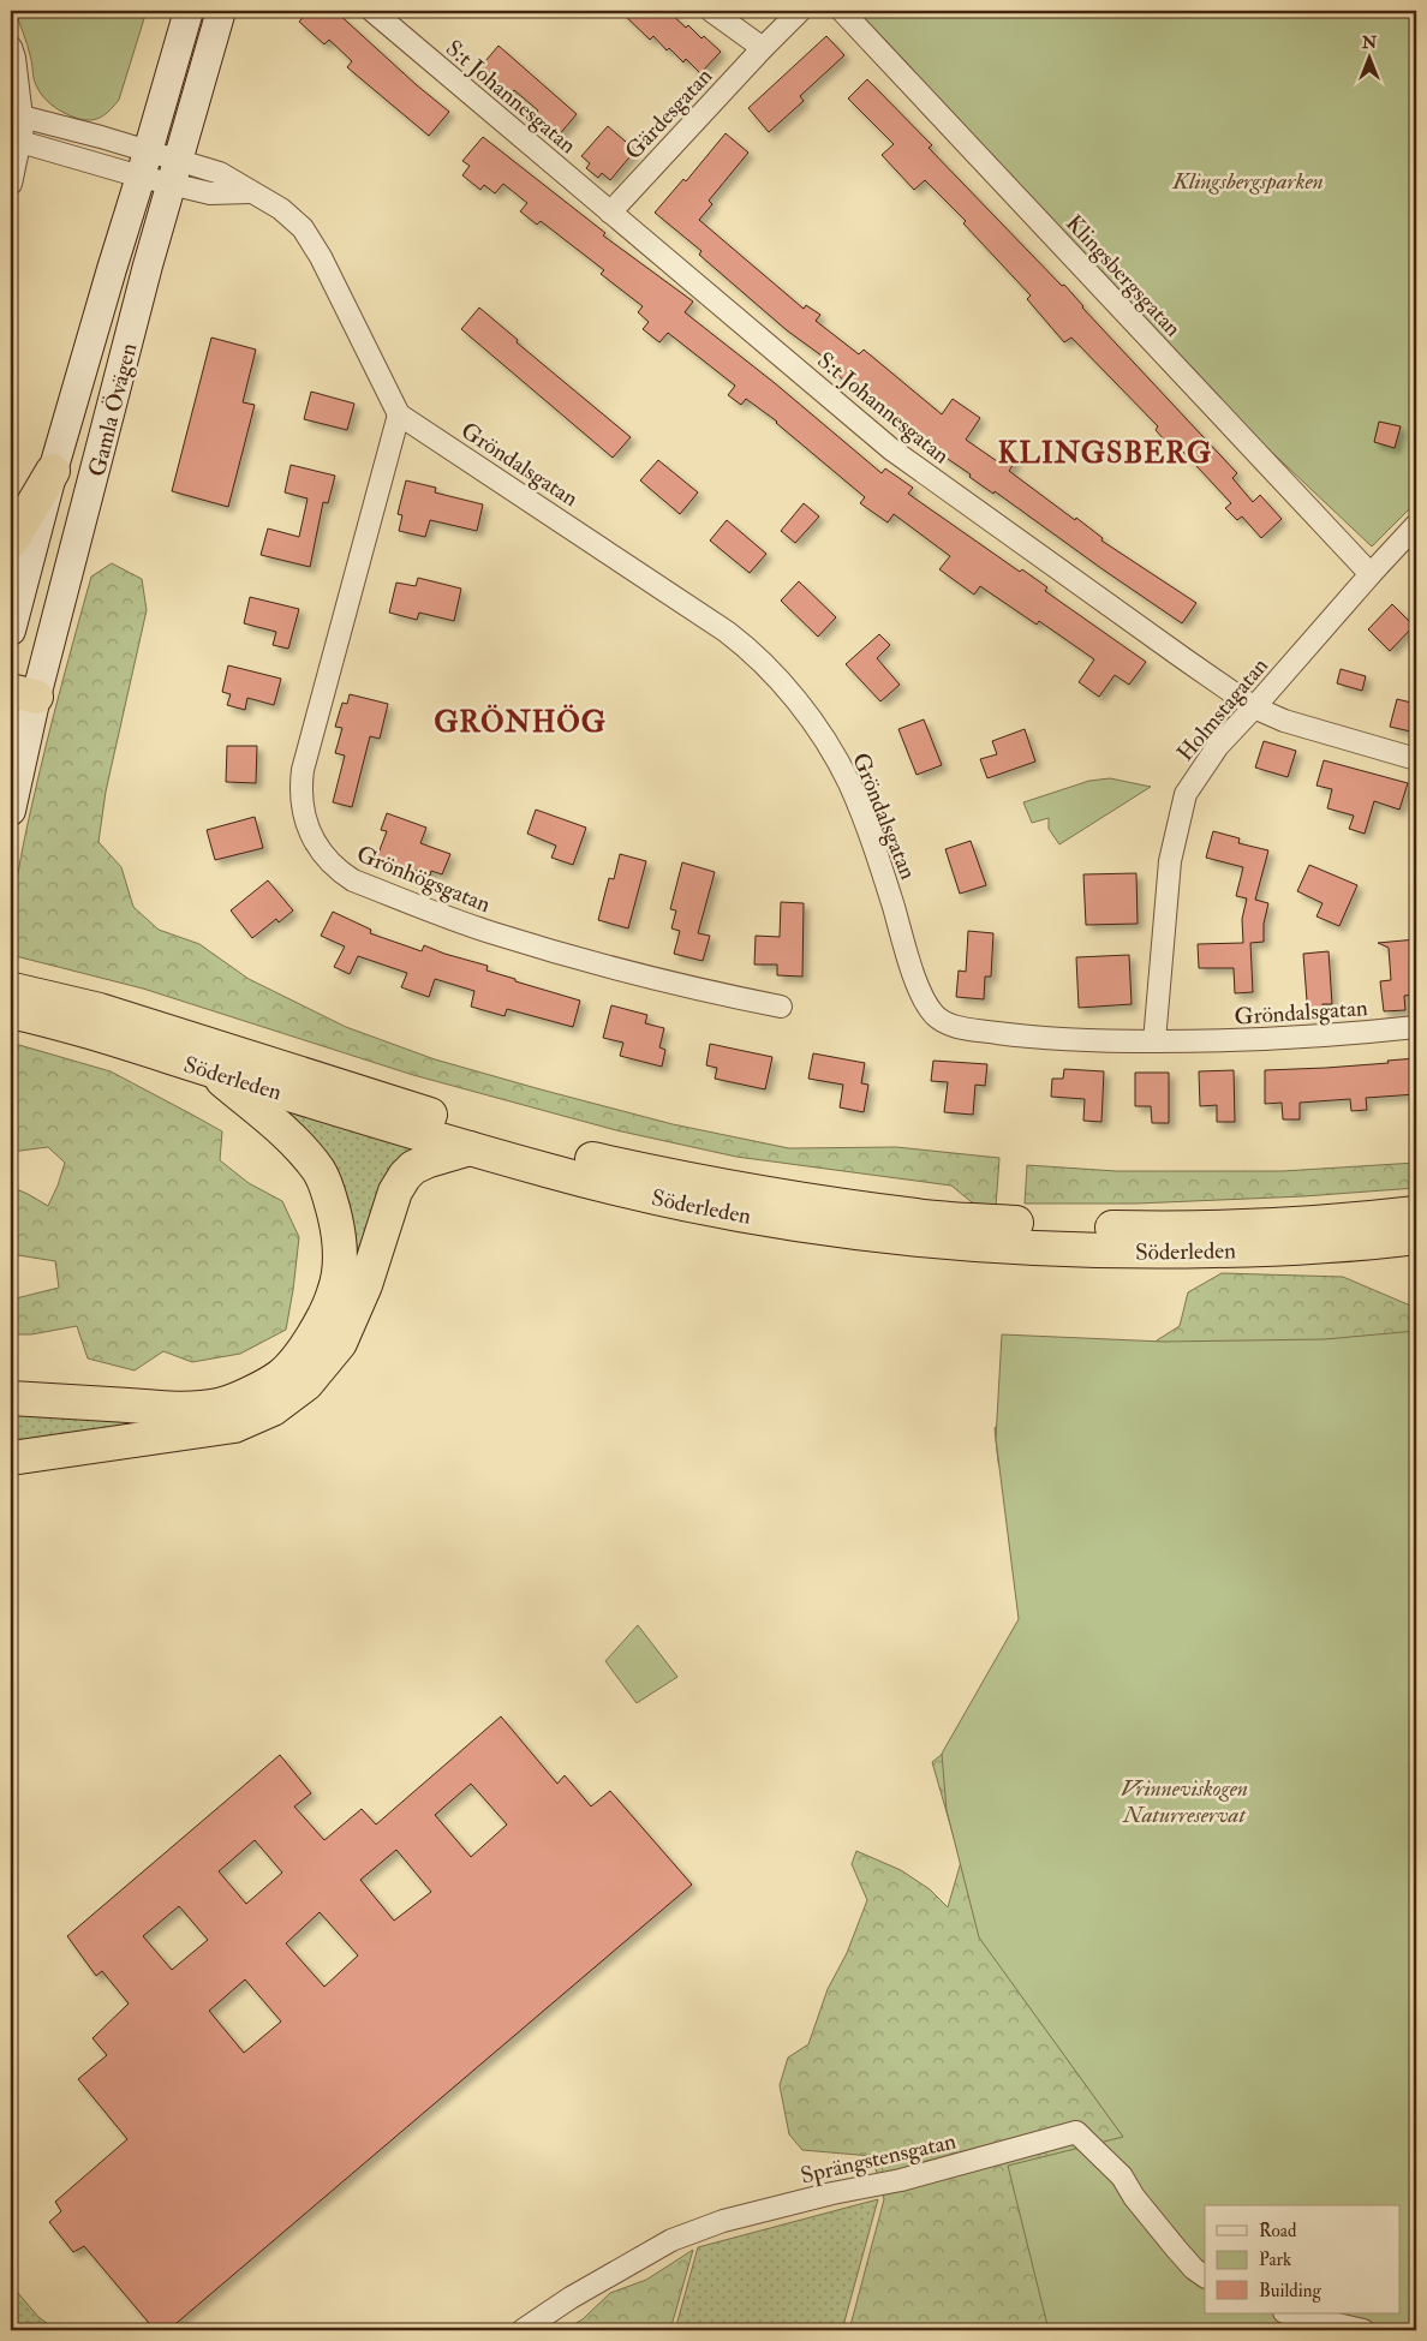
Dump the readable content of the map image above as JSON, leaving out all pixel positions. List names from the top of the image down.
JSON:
{
  "streets": {
    "highway": ["Söderleden"],
    "main road": ["Gamla Övägen"],
    "street": [
      "S:t Johannesgatan",
      "Gärdesgatan",
      "Klingsbergsgatan",
      "Gröndalsgatan",
      "Holmstagatan",
      "Grönhögsgatan",
      "Sprängstensgatan"
    ]
  },
  "crossings": [
    ["S:t Johannesgatan", "Gärdesgatan"],
    ["S:t Johannesgatan", "Holmstagatan"],
    ["Klingsbergsgatan", "Holmstagatan"],
    ["Gröndalsgatan", "Holmstagatan"],
    ["Gröndalsgatan", "Grönhögsgatan"]
  ],
  "districts": ["KLINGSBERG", "GRÖNHÖG"],
  "parks": ["Klingsbergsparken", "Vrinneviskogen Naturreservat"],
  "legend": ["Road", "Park", "Building"],
  "north": "top"
}
